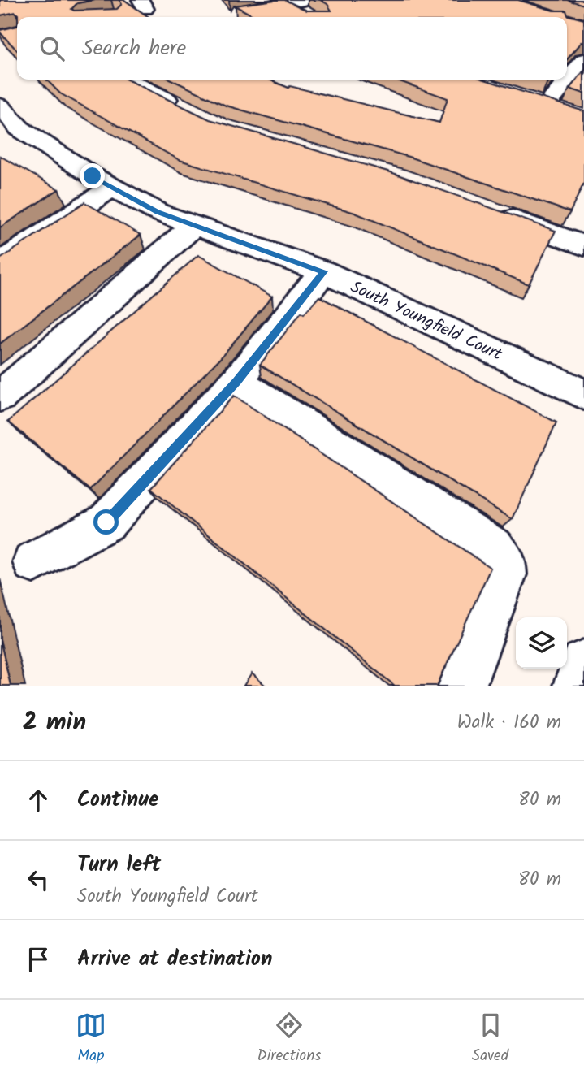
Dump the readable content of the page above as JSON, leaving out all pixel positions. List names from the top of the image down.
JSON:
{
  "streets": {
    "street": ["South Youngfield Court"]
  },
  "page": {
    "search": "Search here",
    "heading": ["2 min", "Walk · 160 m"],
    "list": [
      ["Continue", "80 m"],
      ["Turn left", "South Youngfield Court", "80 m"],
      "Arrive at destination"
    ],
    "nav": ["Map", "Directions", "Saved"]
  }
}
